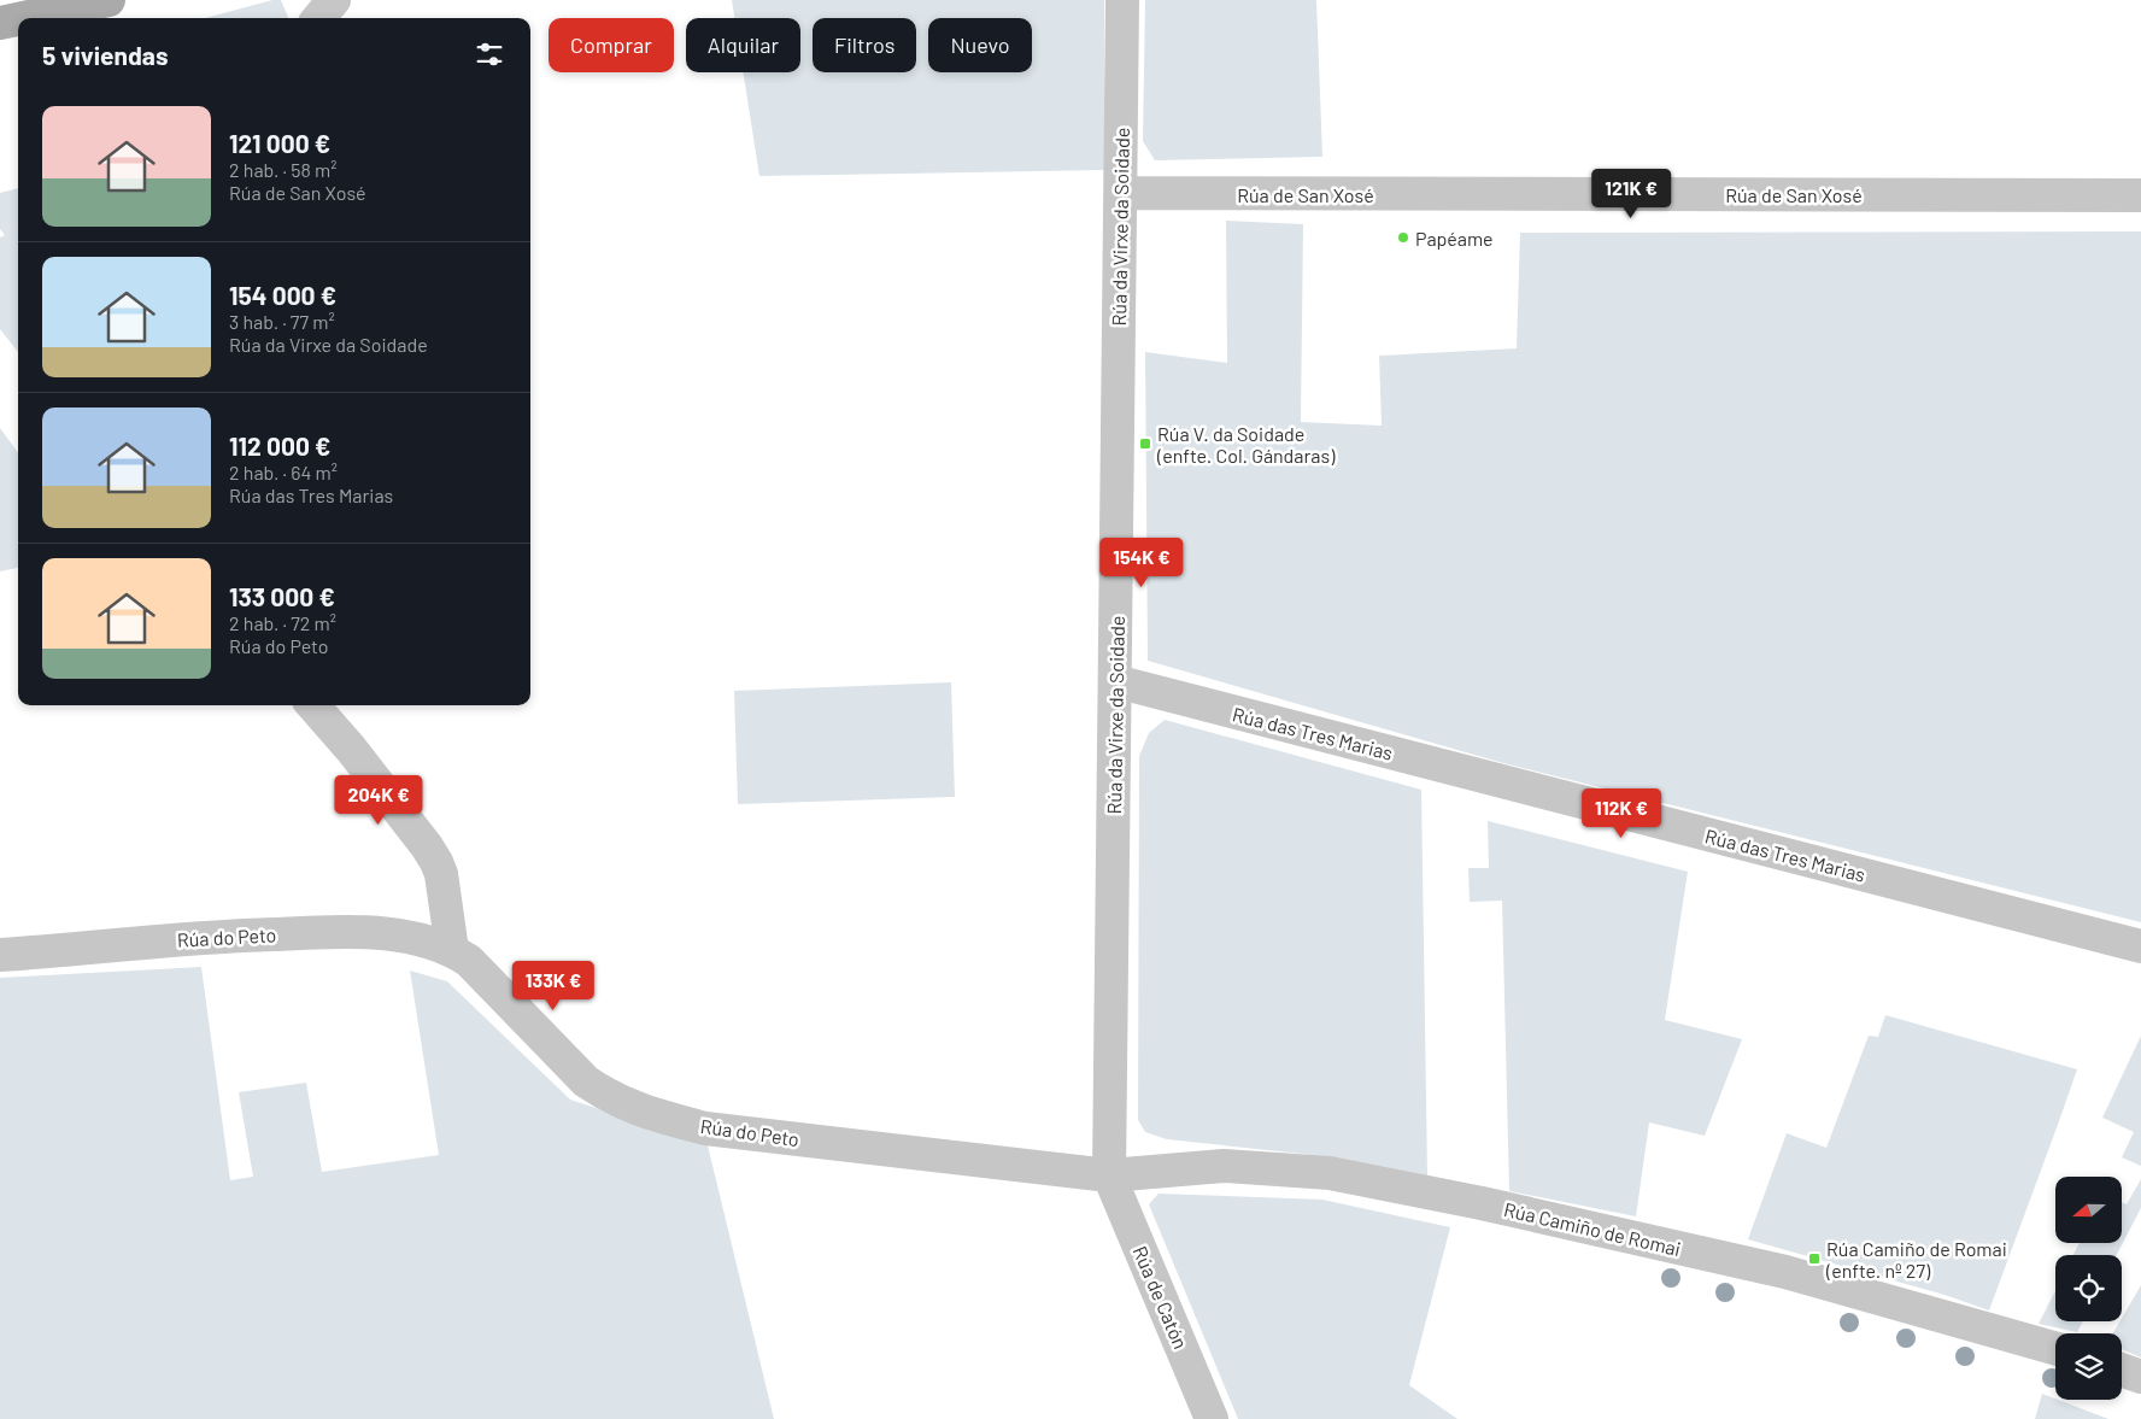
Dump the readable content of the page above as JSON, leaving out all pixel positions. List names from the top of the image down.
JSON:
{
  "streets": {
    "street": [
      "Rúa de San Xosé",
      "Rúa da Virxe da Soidade",
      "Rúa das Tres Marias",
      "Rúa do Peto",
      "Rúa Camiño de Romai",
      "Rúa de Catón"
    ]
  },
  "crossings": [
    ["Rúa de San Xosé", "Rúa da Virxe da Soidade"],
    ["Rúa da Virxe da Soidade", "Rúa das Tres Marias"],
    ["Rúa da Virxe da Soidade", "Rúa do Peto"],
    ["Rúa da Virxe da Soidade", "Rúa Camiño de Romai"],
    ["Rúa da Virxe da Soidade", "Rúa de Catón"],
    ["Rúa do Peto", "Rúa Camiño de Romai"],
    ["Rúa do Peto", "Rúa de Catón"],
    ["Rúa Camiño de Romai", "Rúa de Catón"]
  ],
  "places": {
    "other": ["Papéame"],
    "transit": ["Rúa V. da Soidade (enfte. Col. Gándaras)", "Rúa Camiño de Romai (enfte. nº 27)"]
  },
  "north": "left",
  "page": {
    "chip": [
      "Comprar",
      "Alquilar",
      "Filtros",
      "Nuevo"
    ],
    "heading": "5 viviendas",
    "list": [
      {
        "name": "121 000 €",
        "note": "2 hab. · 58 m² · Rúa de San Xosé"
      },
      {
        "name": "154 000 €",
        "note": "3 hab. · 77 m² · Rúa da Virxe da Soidade"
      },
      {
        "name": "112 000 €",
        "note": "2 hab. · 64 m² · Rúa das Tres Marias"
      },
      {
        "name": "133 000 €",
        "note": "2 hab. · 72 m² · Rúa do Peto"
      }
    ],
    "price": [
      "121K €",
      "154K €",
      "204K €",
      "112K €",
      "133K €"
    ]
  }
}
